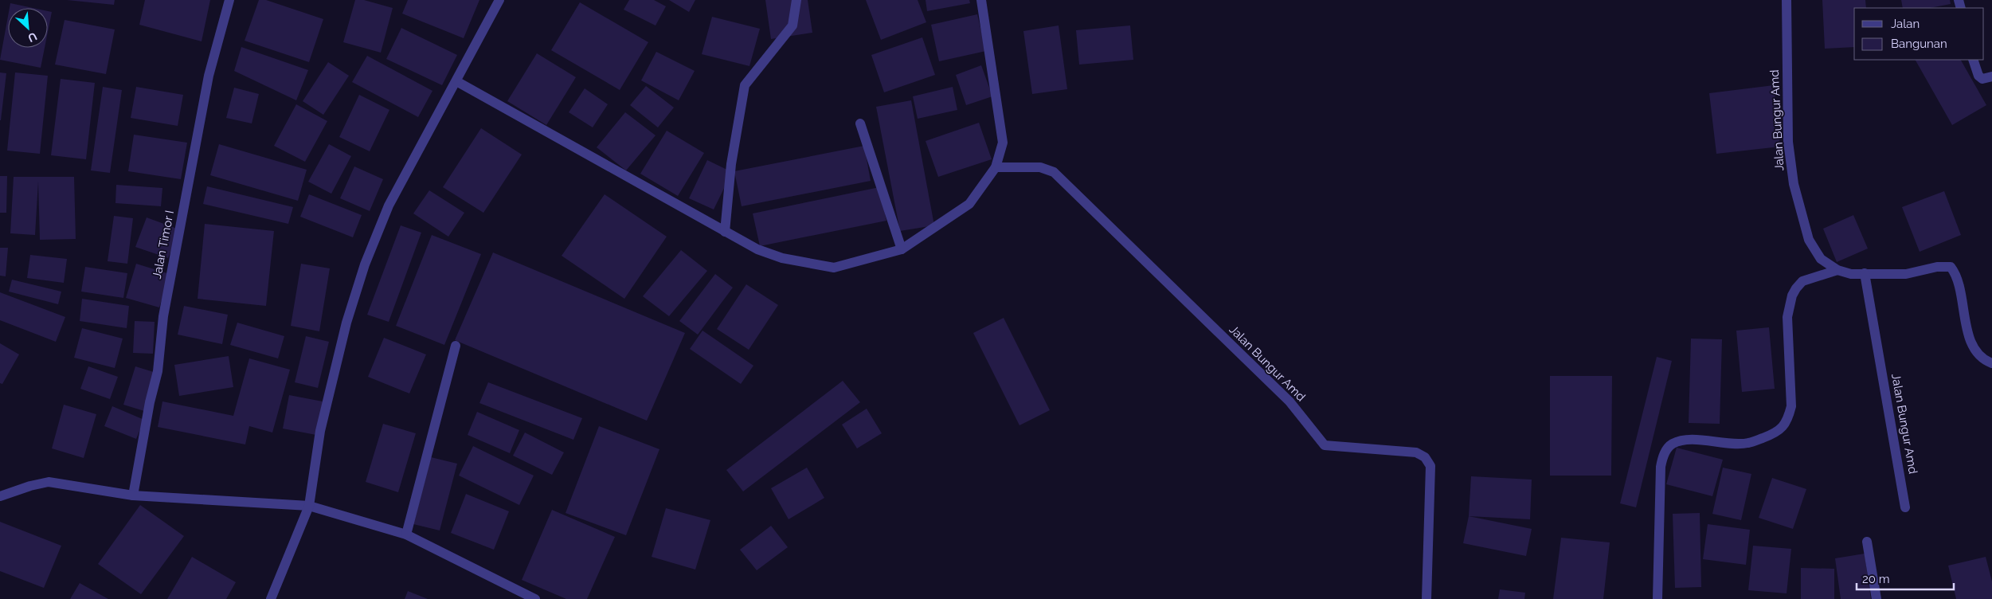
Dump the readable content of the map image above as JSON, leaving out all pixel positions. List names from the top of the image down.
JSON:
{
  "streets": {
    "street": ["Jalan Bungur Amd", "Jalan Timor I"]
  },
  "legend": ["Jalan", "Bangunan"],
  "scale_bar": "20 m",
  "north": "bottom right"
}
